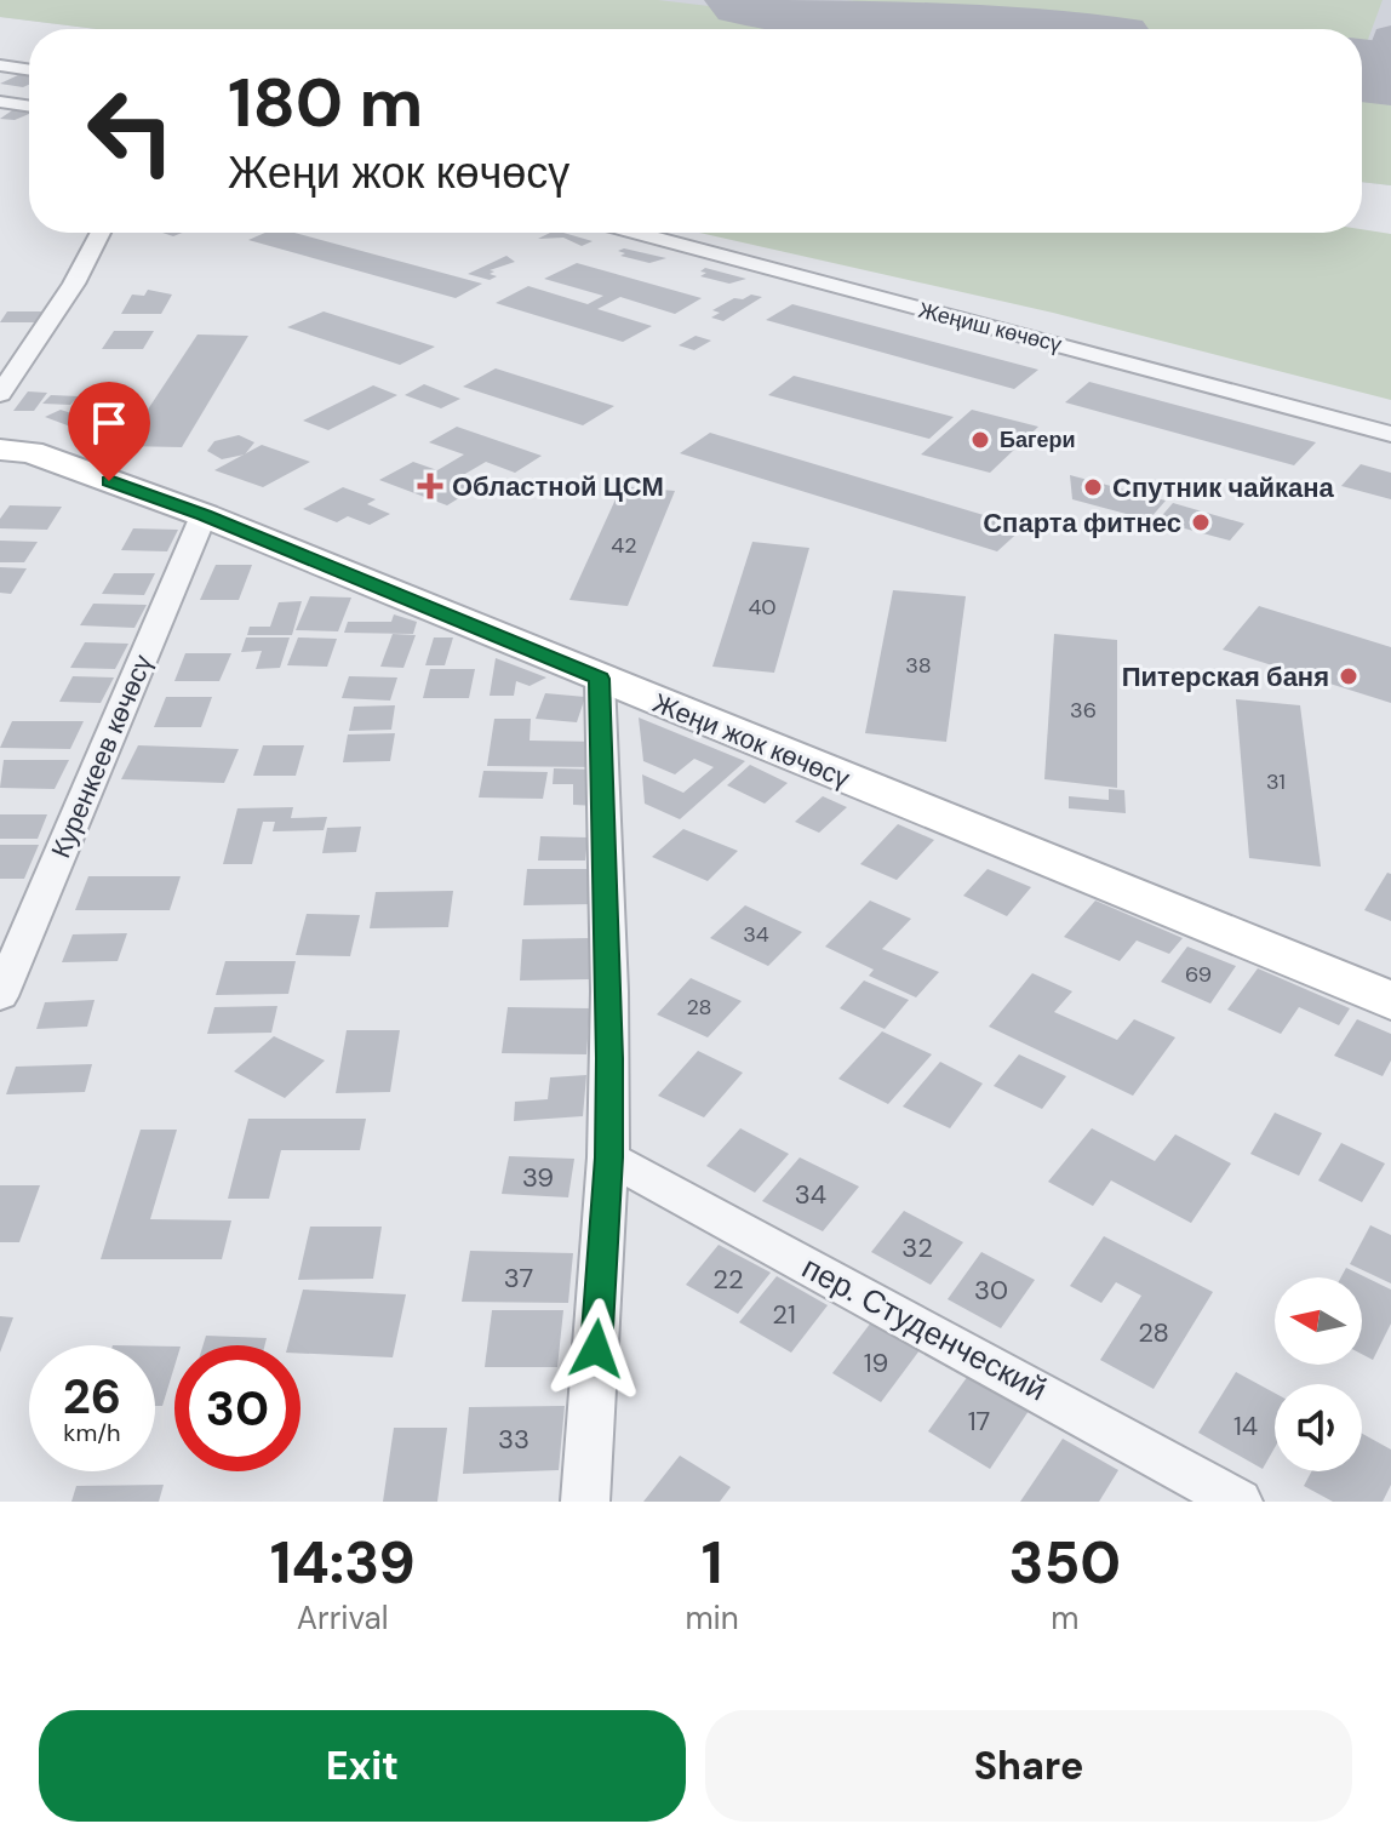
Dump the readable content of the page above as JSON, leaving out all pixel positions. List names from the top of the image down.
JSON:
{
  "streets": {
    "main road": ["Жеңи жок көчөсү"],
    "street": ["Жеңиш көчөсү", "Куренкеев көчөсү", "пер. Студенческий"]
  },
  "crossings": [
    ["Жеңи жок көчөсү", "Куренкеев көчөсү"]
  ],
  "places": {
    "other": [
      "Багери",
      "Спутник чайкана",
      "Спарта фитнес",
      "Питерская баня"
    ],
    "health": ["Областной ЦСМ"]
  },
  "house_numbers": [
    "42",
    "40",
    "38",
    "36",
    "31",
    "34",
    "69",
    "28",
    "39",
    "34",
    "32",
    "37",
    "22",
    "30",
    "21",
    "28",
    "19",
    "17",
    "14",
    "33"
  ],
  "north": "left",
  "page": {
    "turn": ["180 m", "Жеңи жок көчөсү"],
    "speed": "26 km/h",
    "limit": "30",
    "eta": [
      "14:39",
      "Arrival",
      "1",
      "min",
      "350",
      "m"
    ],
    "buttons": ["Exit", "Share"]
  }
}
